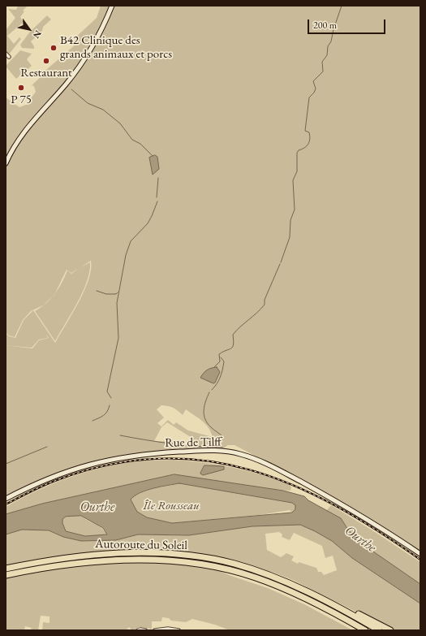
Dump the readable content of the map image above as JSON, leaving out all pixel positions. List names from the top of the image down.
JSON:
{
  "streets": {
    "highway": ["Autoroute du Soleil"],
    "main road": ["Rue de Tilff"]
  },
  "water": ["Ourthe"],
  "parks": ["Île Rousseau"],
  "places": ["B42 Clinique des grands animaux et porcs", "Restaurant", "P 75"],
  "scale_bar": "200 m",
  "north": "bottom right"
}
